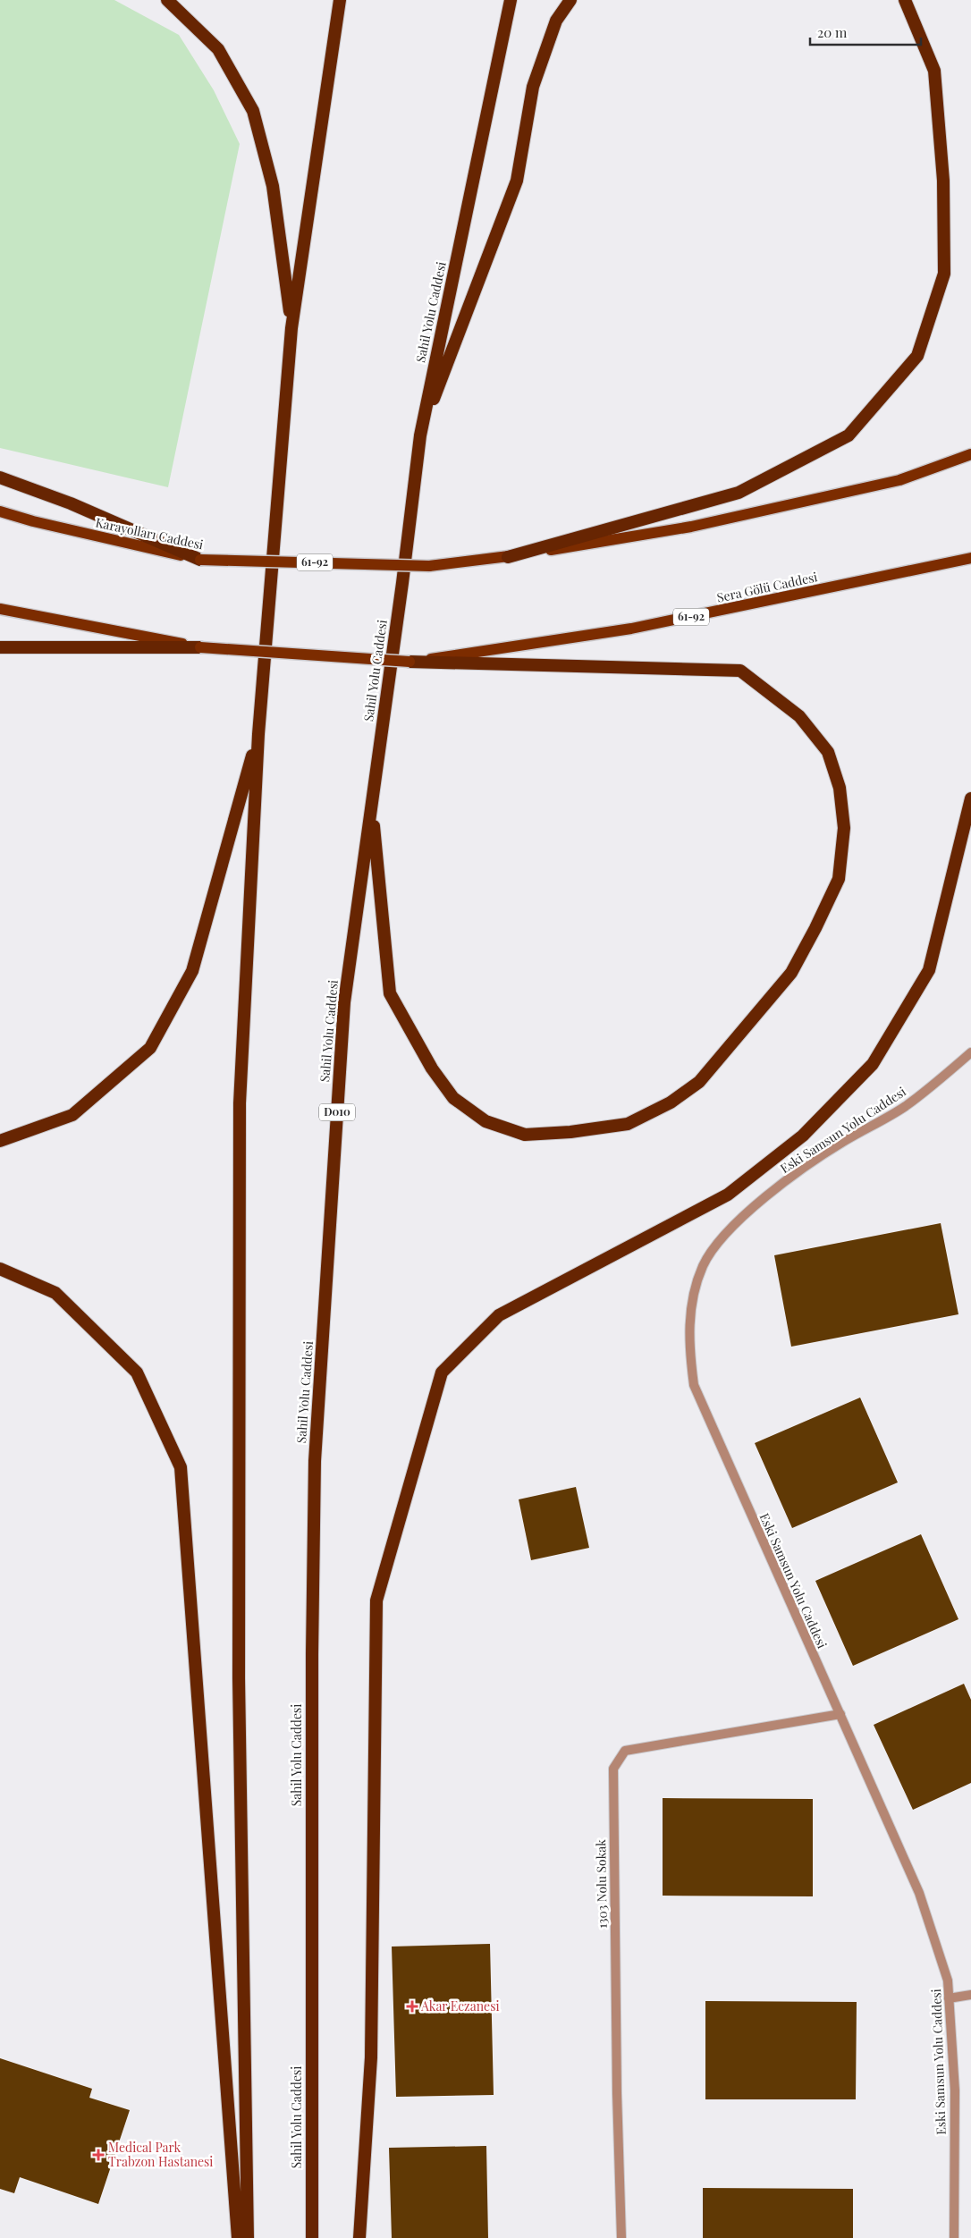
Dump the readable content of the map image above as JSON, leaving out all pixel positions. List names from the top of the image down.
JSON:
{
  "streets": {
    "highway": ["Sahil Yolu Caddesi", "D010"],
    "main road": ["Karayolları Caddesi", "61-92", "Sera Gölü Caddesi"],
    "street": ["Eski Samsun Yolu Caddesi", "1303 Nolu Sokak"]
  },
  "crossings": [
    ["Karayolları Caddesi", "61-92"],
    ["61-92", "Sera Gölü Caddesi"],
    ["Eski Samsun Yolu Caddesi", "1303 Nolu Sokak"]
  ],
  "places": {
    "health": ["Akar Eczanesi", "Medical Park Trabzon Hastanesi"]
  },
  "scale_bar": "20 m"
}
